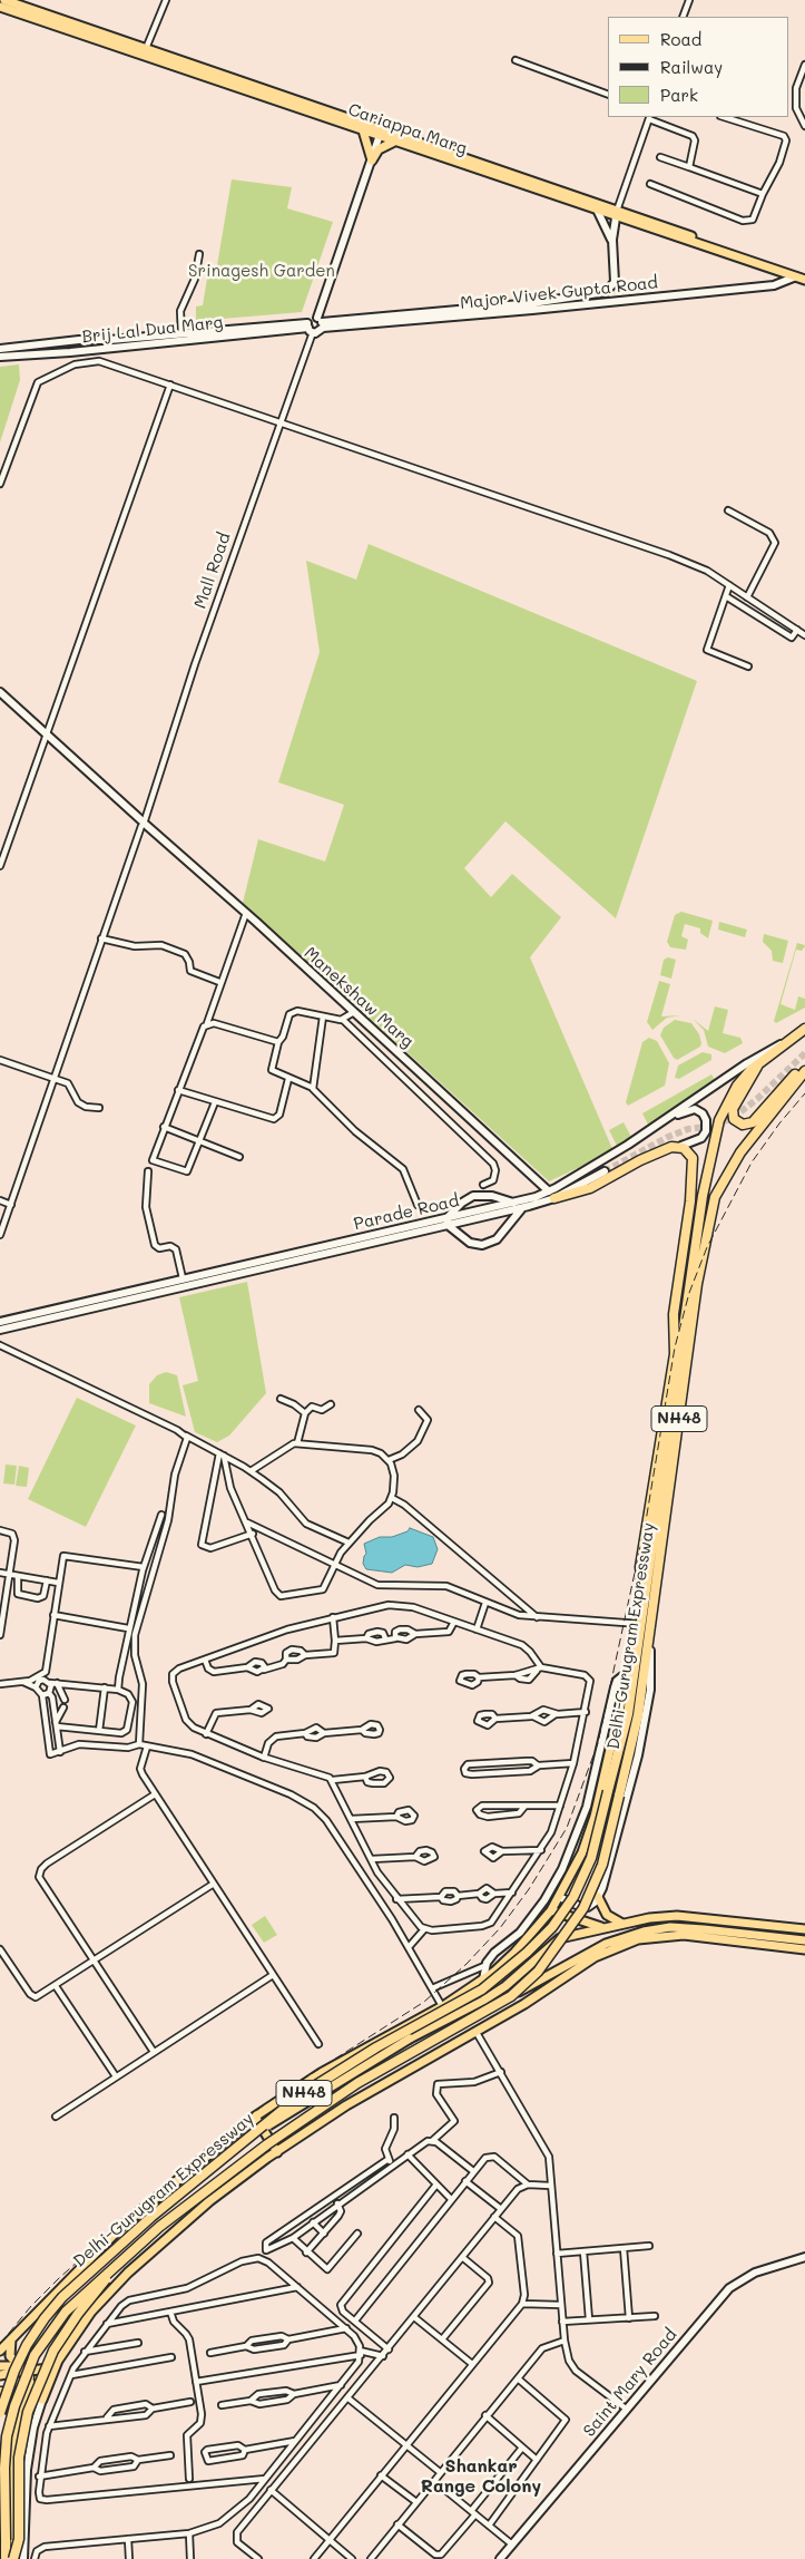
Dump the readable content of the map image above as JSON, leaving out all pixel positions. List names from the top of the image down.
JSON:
{
  "streets": {
    "highway": ["NH48", "Delhi-Gurugram Expressway"],
    "main road": ["Cariappa Marg"],
    "street": [
      "Major Vivek Gupta Road",
      "Brij Lal Dua Marg",
      "Mall Road",
      "Manekshaw Marg",
      "Parade Road",
      "Saint Mary Road"
    ]
  },
  "crossings": [
    ["Cariappa Marg", "Major Vivek Gupta Road"],
    ["Brij Lal Dua Marg", "Mall Road"],
    ["Mall Road", "Manekshaw Marg"],
    ["Manekshaw Marg", "Parade Road"],
    ["Parade Road", "NH48"],
    ["NH48", "Delhi-Gurugram Expressway"]
  ],
  "districts": ["Shankar Range Colony"],
  "parks": ["Srinagesh Garden"],
  "legend": ["Road", "Railway", "Park"]
}
